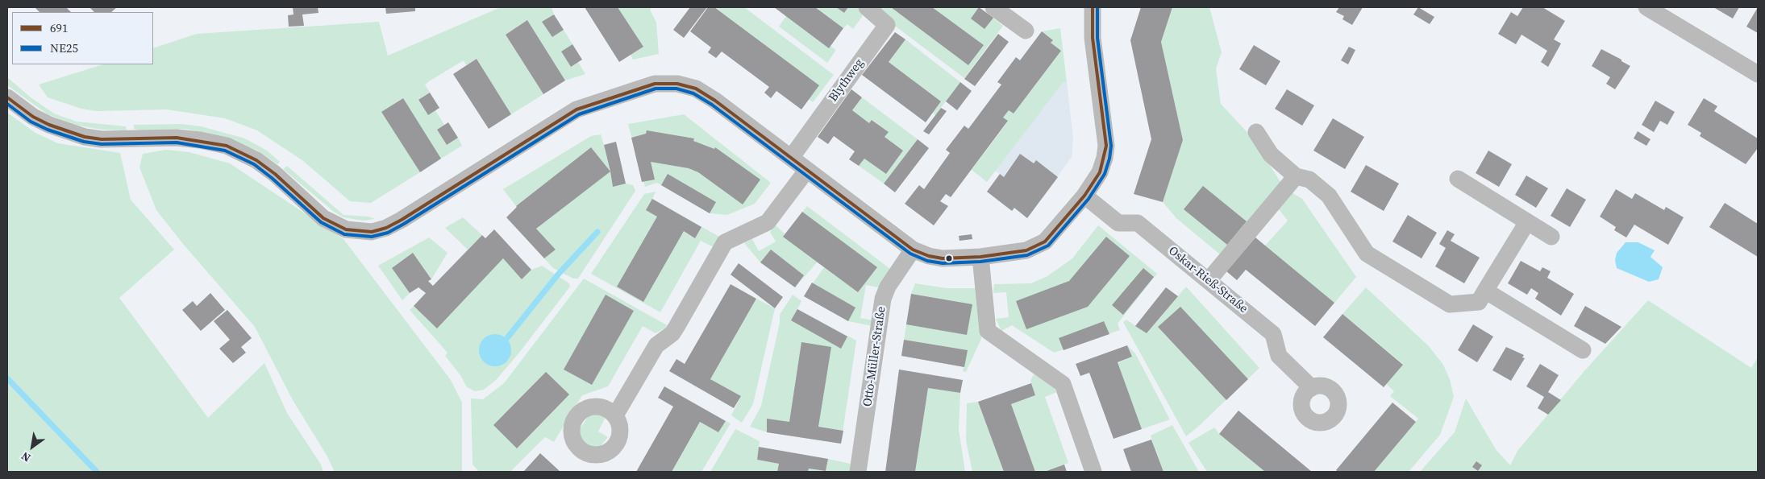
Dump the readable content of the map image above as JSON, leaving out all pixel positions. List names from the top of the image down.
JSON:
{
  "streets": {
    "street": ["Blythweg", "Oskar-Rieß-Straße", "Otto-Müller-Straße"]
  },
  "lines": ["transit line 691", "transit line NE25"],
  "legend": ["691", "NE25"],
  "north": "bottom left"
}
